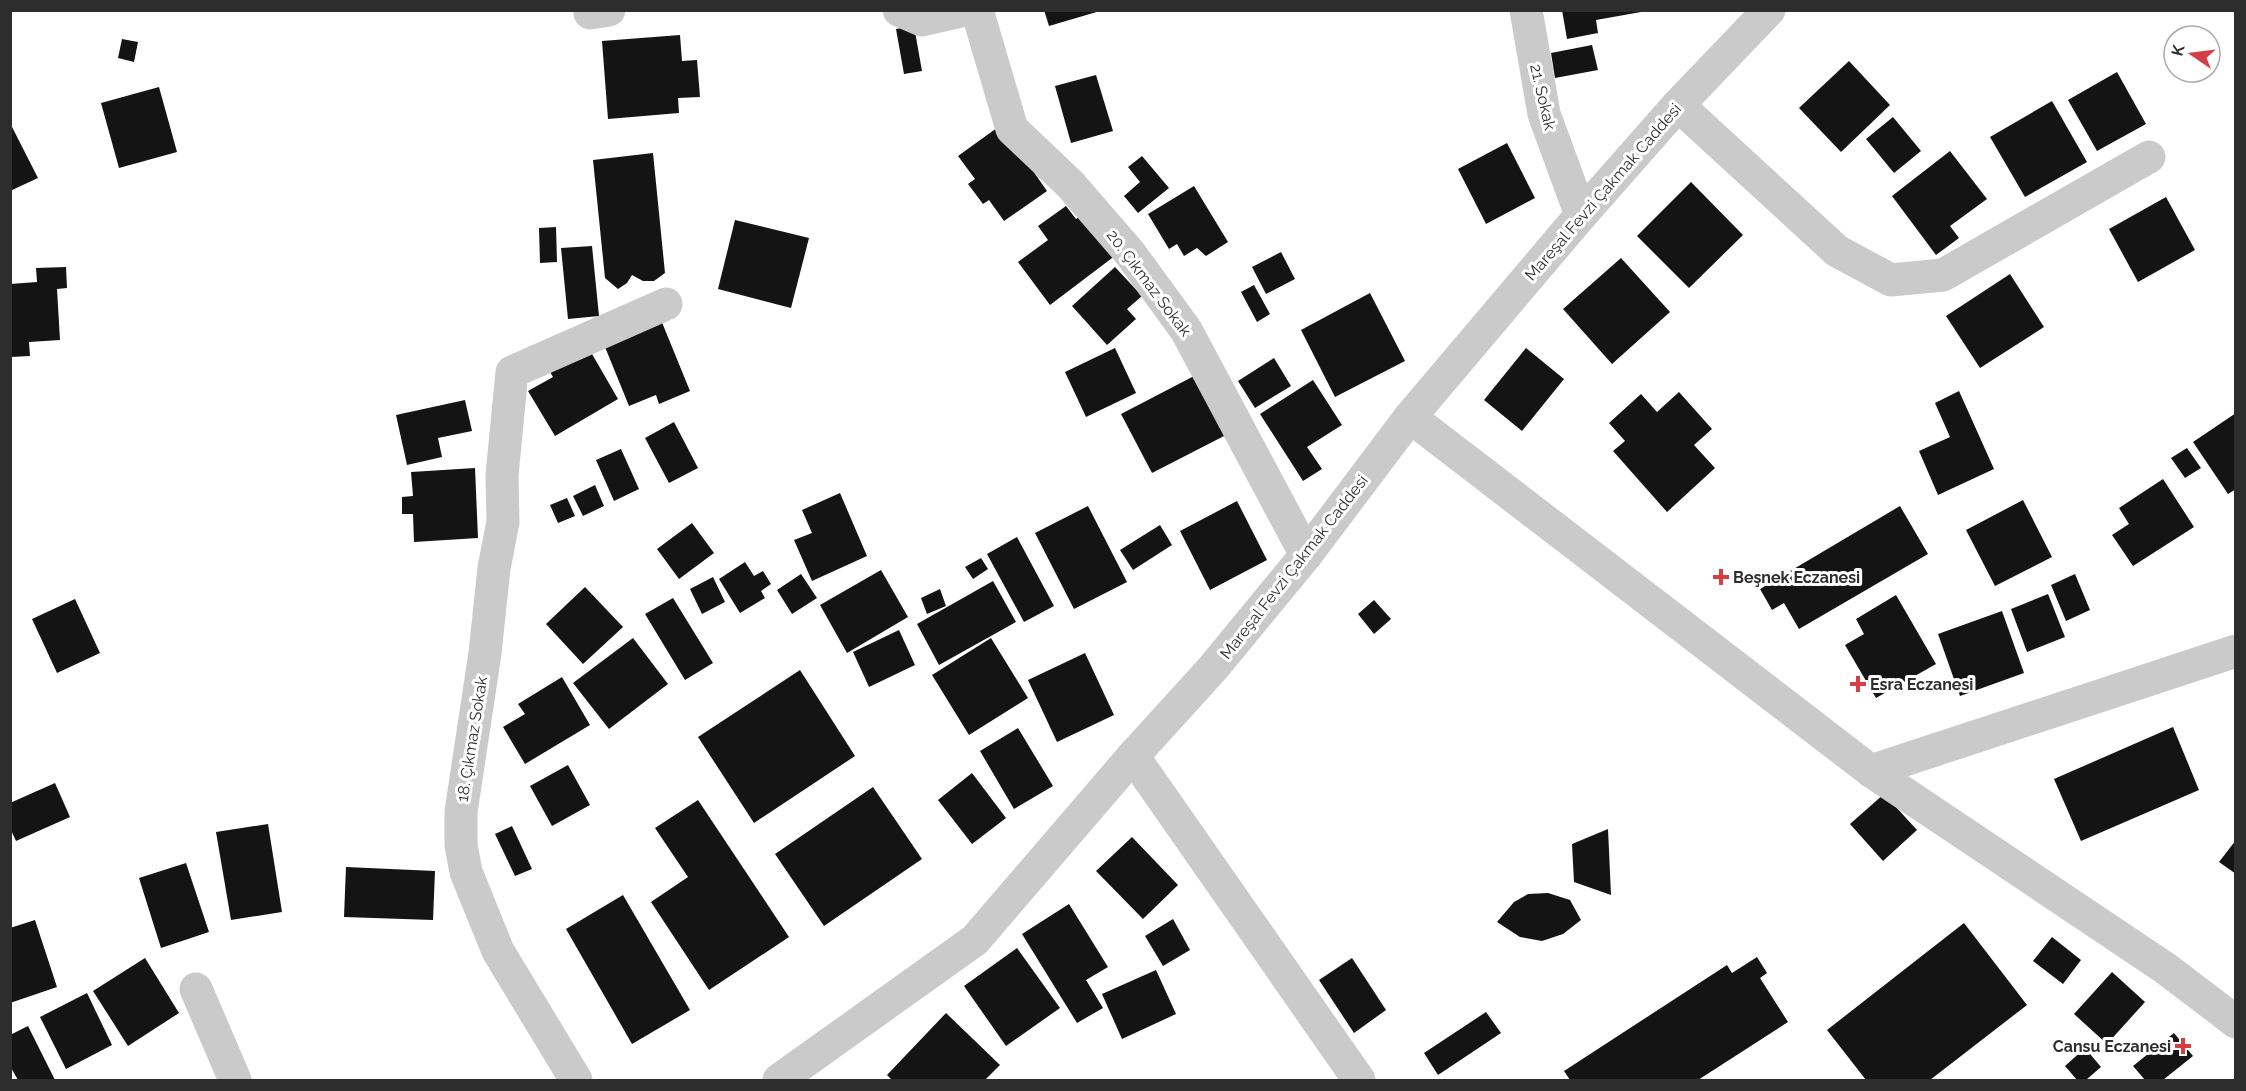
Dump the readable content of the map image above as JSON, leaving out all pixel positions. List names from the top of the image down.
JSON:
{
  "streets": {
    "street": [
      "21. Sokak",
      "Mareşal Fevzi Çakmak Caddesi",
      "20. Çıkmaz Sokak",
      "18. Çıkmaz Sokak"
    ]
  },
  "crossings": [
    ["21. Sokak", "Mareşal Fevzi Çakmak Caddesi"],
    ["Mareşal Fevzi Çakmak Caddesi", "20. Çıkmaz Sokak"]
  ],
  "places": {
    "health": ["Beşnek Eczanesi", "Esra Eczanesi", "Cansu Eczanesi"]
  },
  "north": "left"
}
